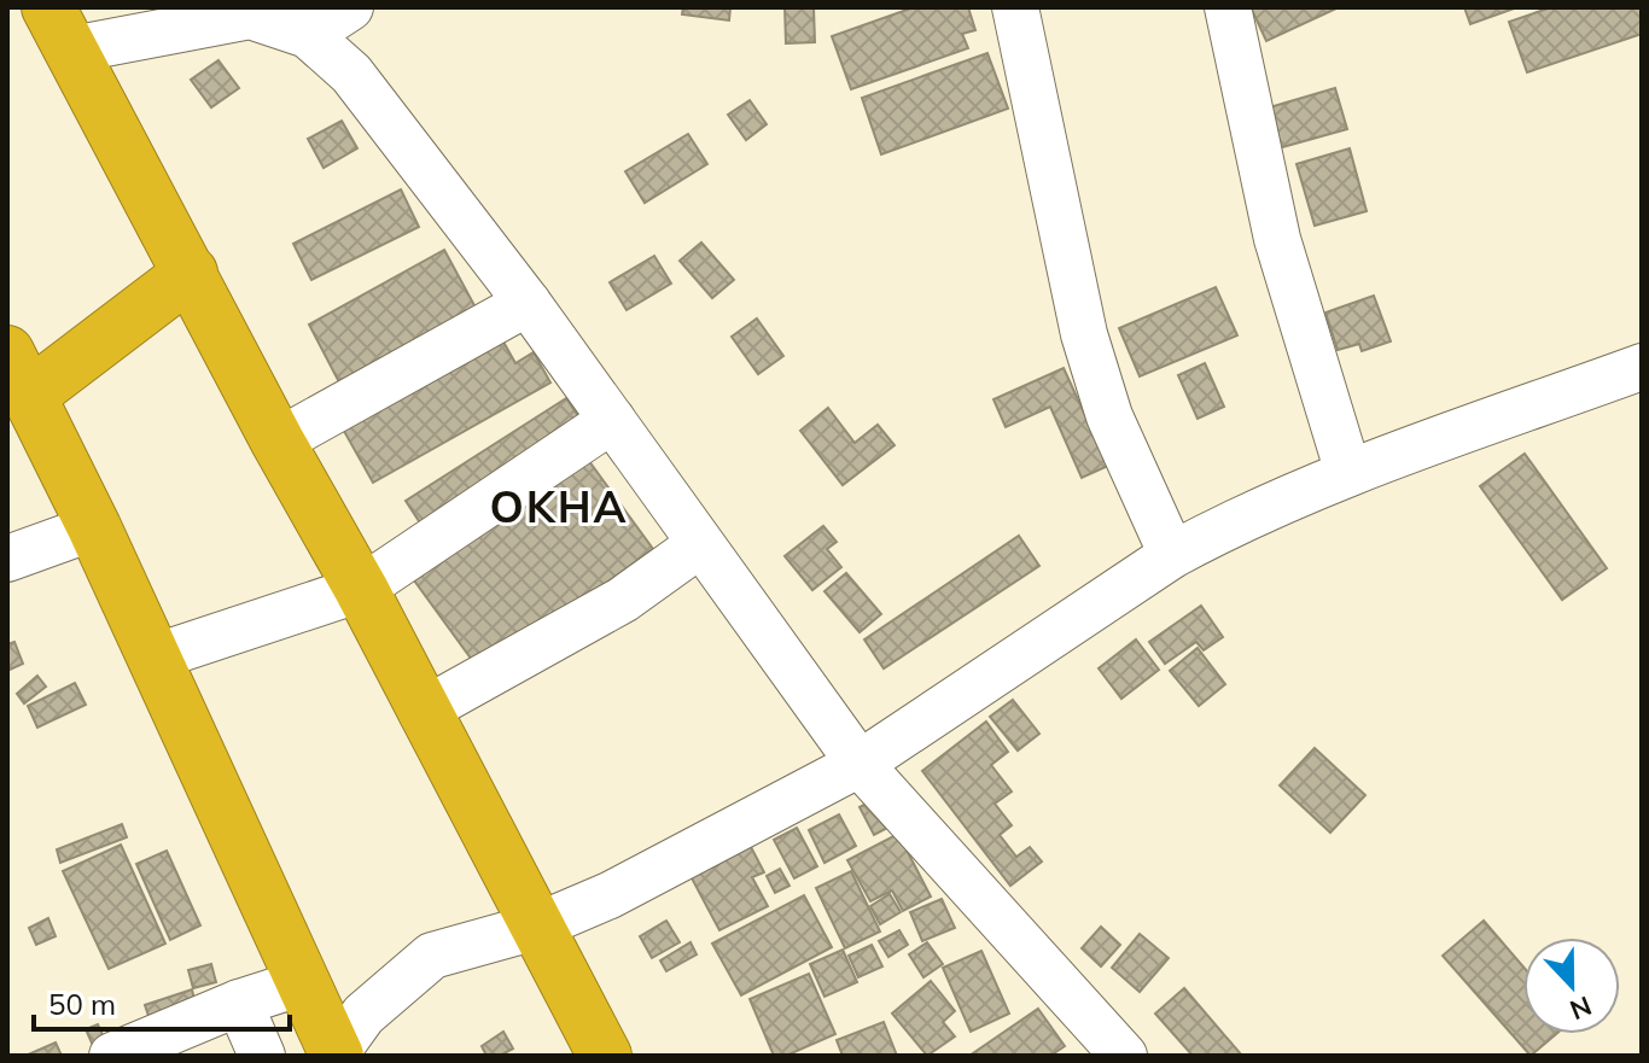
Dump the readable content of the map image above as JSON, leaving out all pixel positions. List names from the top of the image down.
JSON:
{
  "districts": ["OKHA"],
  "scale_bar": "50 m",
  "north": "bottom"
}
